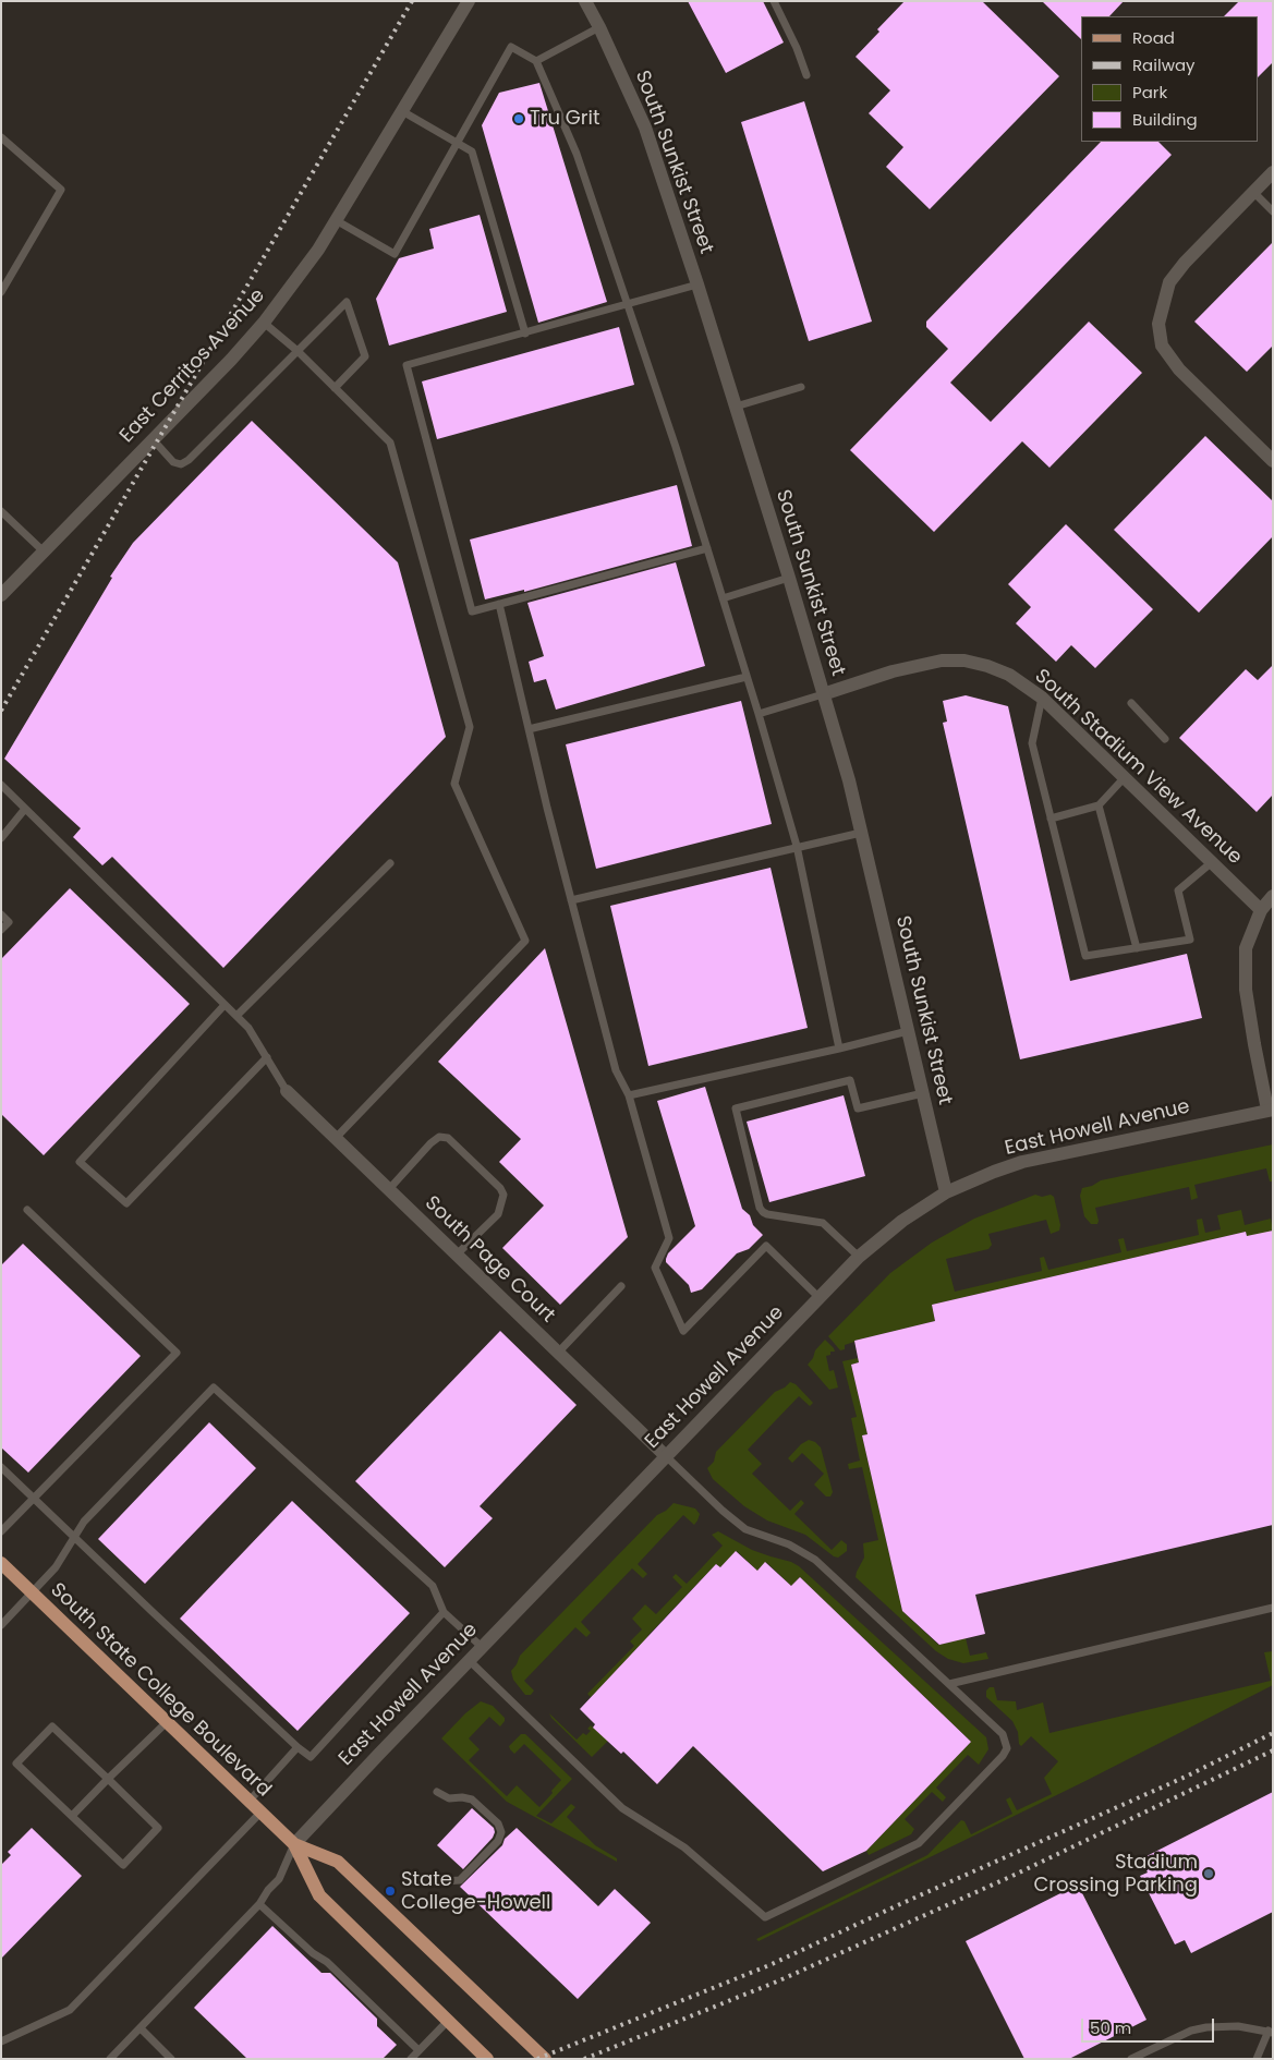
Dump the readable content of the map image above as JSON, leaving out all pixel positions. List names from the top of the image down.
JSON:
{
  "streets": {
    "main road": ["South State College Boulevard"],
    "street": [
      "South Sunkist Street",
      "East Cerritos Avenue",
      "South Stadium View Avenue",
      "East Howell Avenue",
      "South Page Court"
    ]
  },
  "crossings": [
    ["South Sunkist Street", "South Stadium View Avenue"],
    ["South Sunkist Street", "East Howell Avenue"],
    ["East Howell Avenue", "South Page Court"],
    ["East Howell Avenue", "South State College Boulevard"]
  ],
  "places": ["Tru Grit", "Stadium Crossing Parking", "State College-Howell"],
  "legend": [
    "Road",
    "Railway",
    "Park",
    "Building"
  ],
  "scale_bar": "50 m"
}
